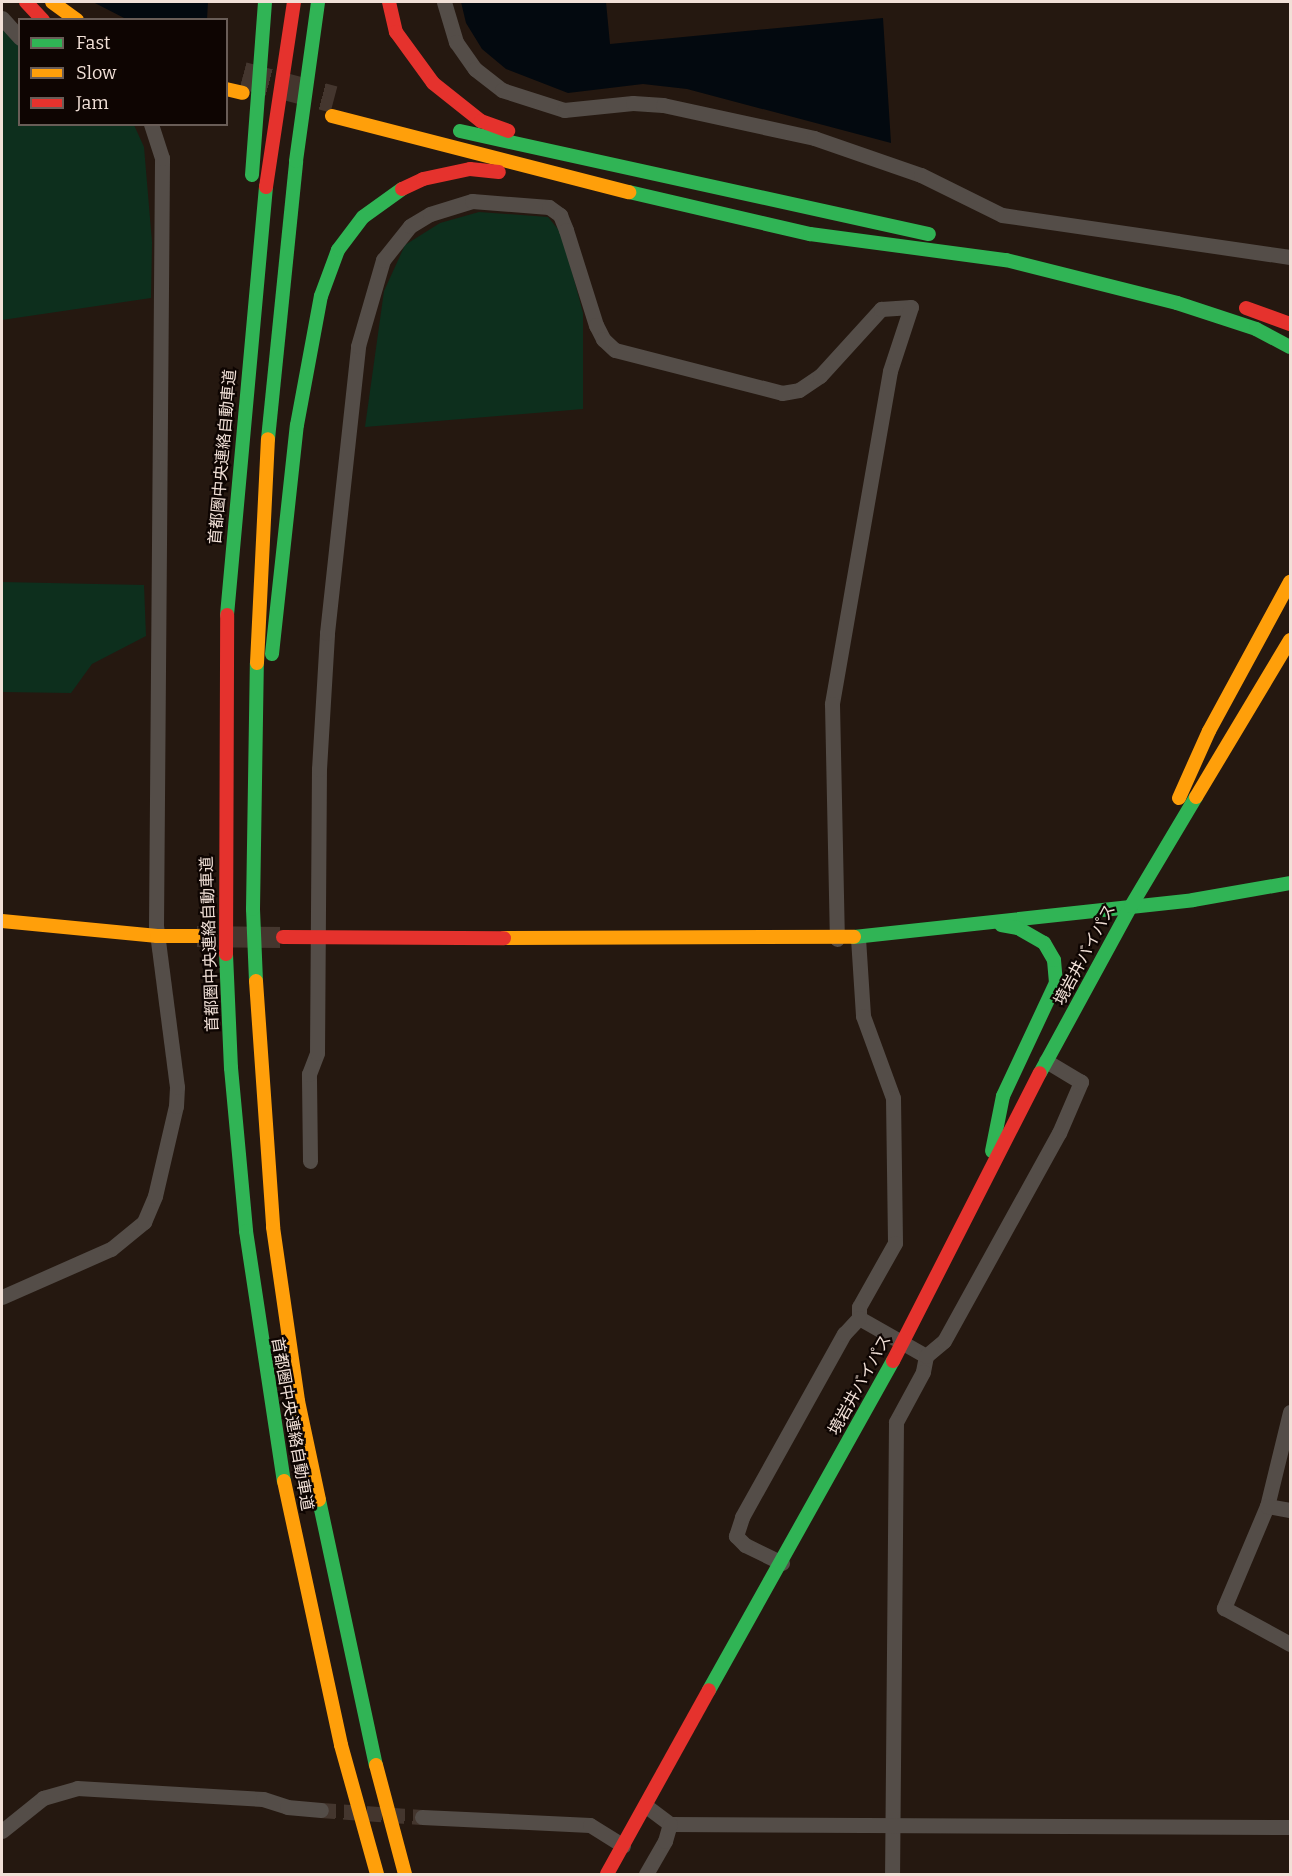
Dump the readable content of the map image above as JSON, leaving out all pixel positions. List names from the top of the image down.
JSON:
{
  "streets": {
    "main road": ["首都圏中央連絡自動車道", "境岩井バイパス"]
  },
  "legend": ["Fast", "Slow", "Jam"]
}
